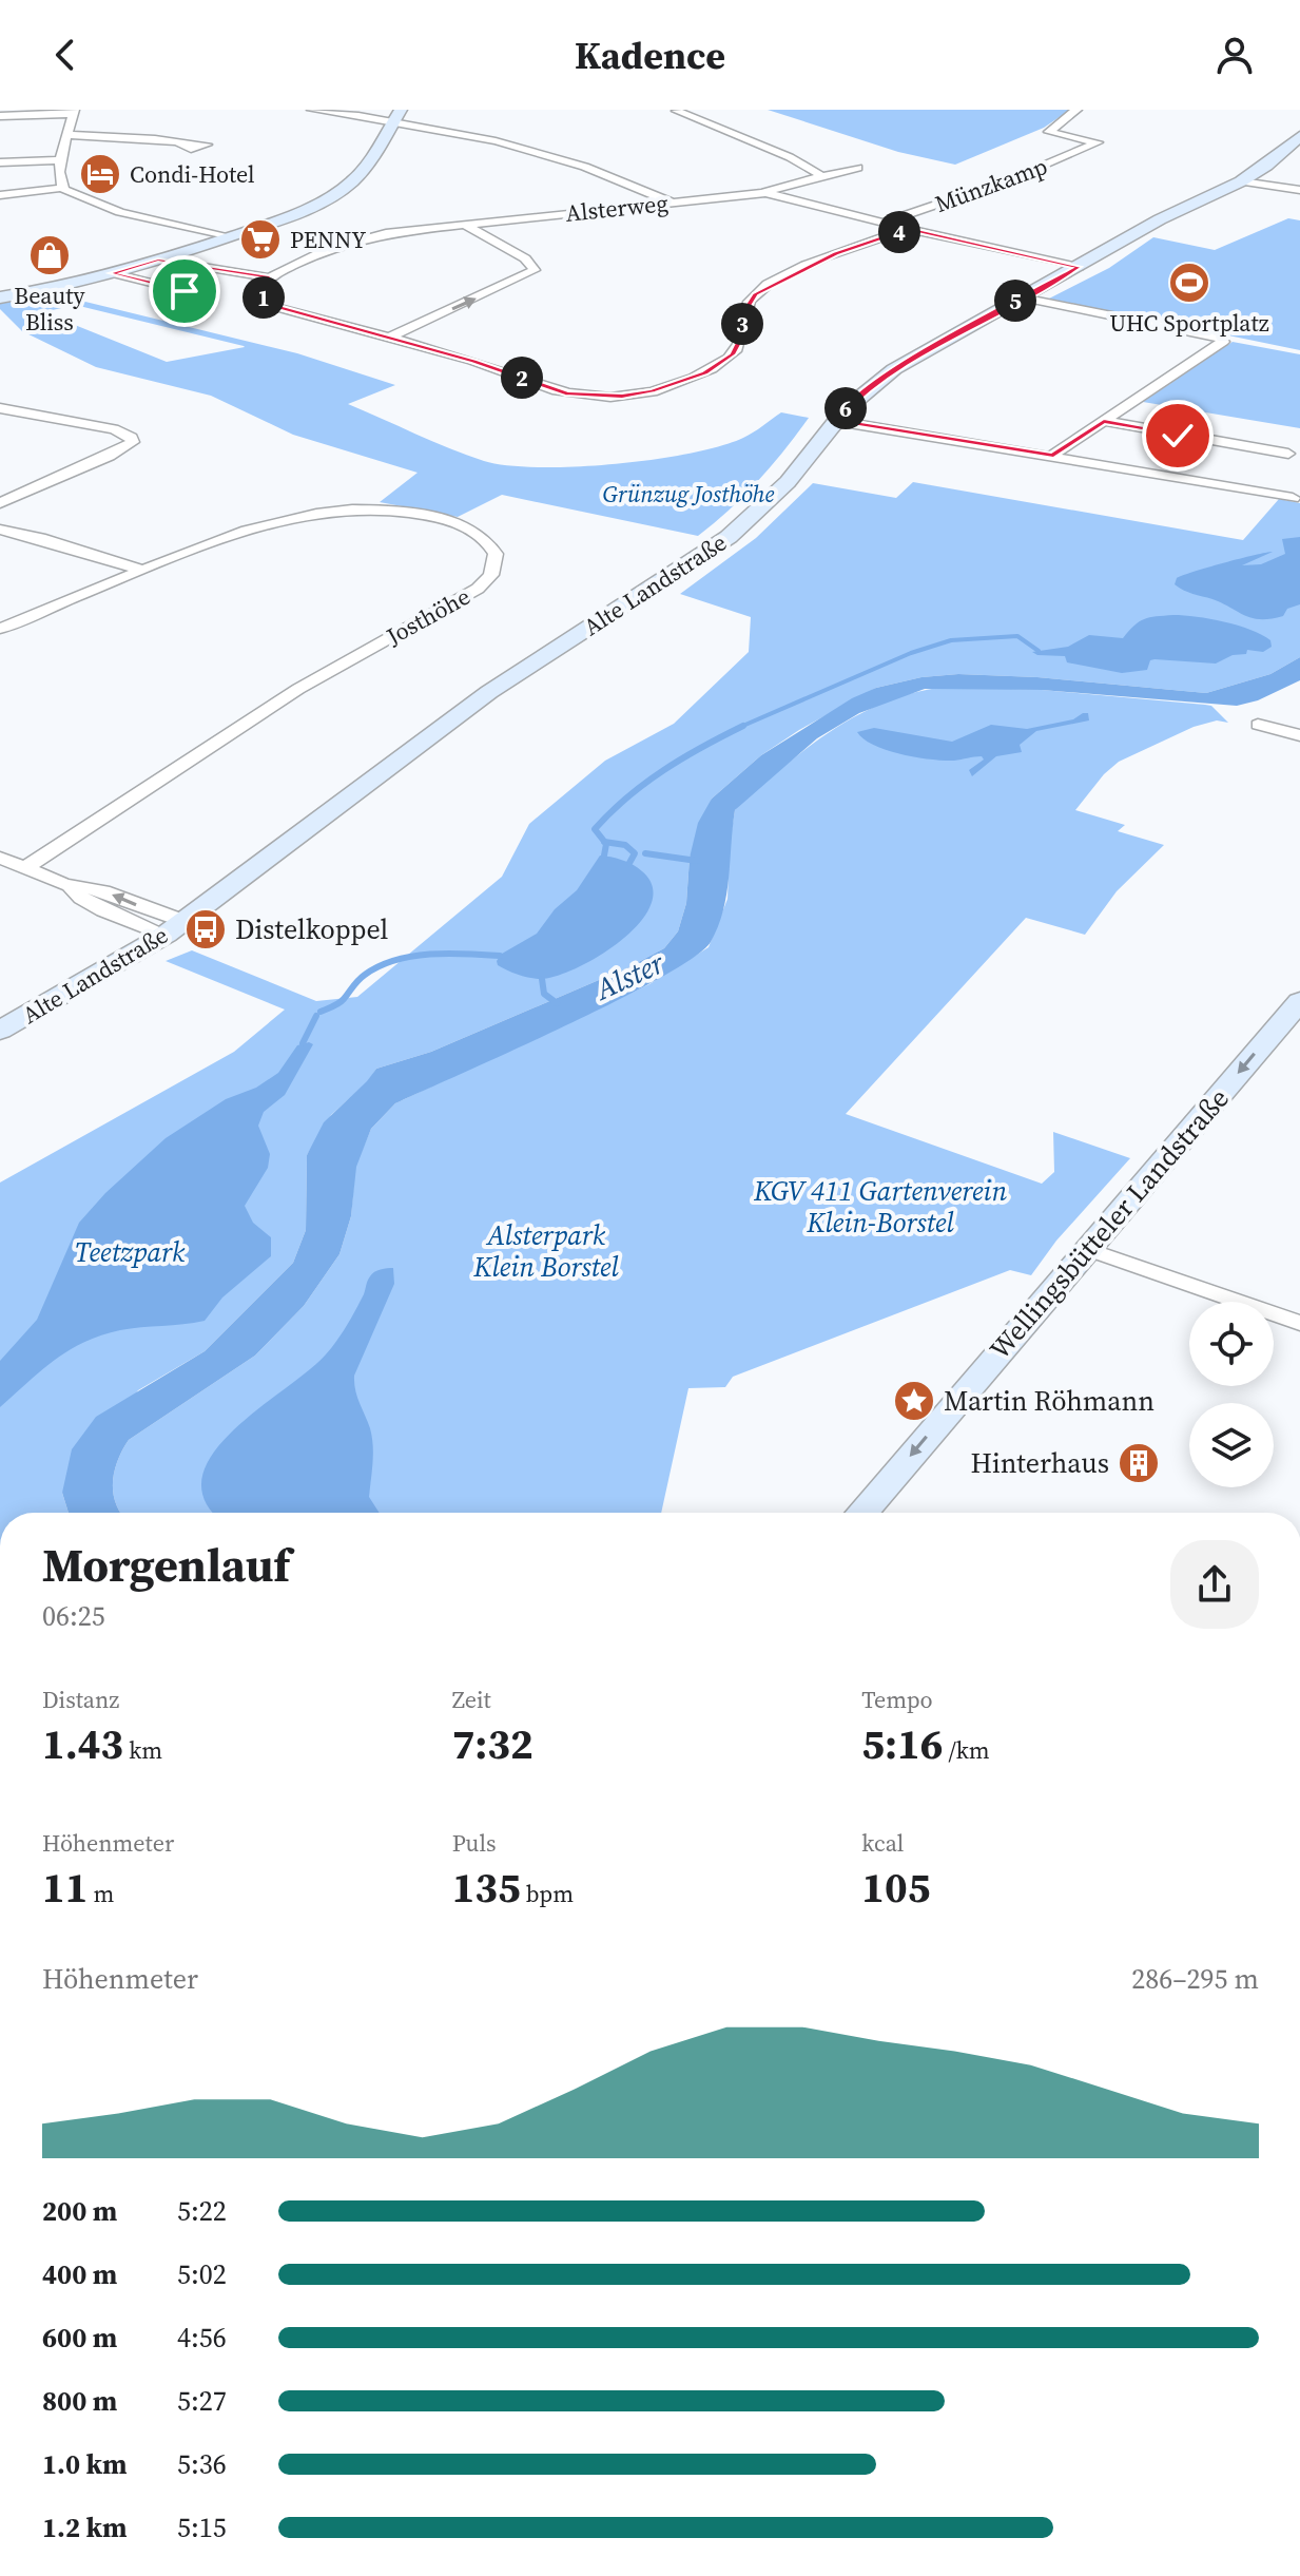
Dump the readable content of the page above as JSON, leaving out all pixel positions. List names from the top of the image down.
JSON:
{
  "streets": {
    "main road": ["Alte Landstraße", "Wellingsbütteler Landstraße"],
    "street": ["Münzkamp", "Alsterweg", "Josthöhe"]
  },
  "crossings": [
    ["Münzkamp", "Alsterweg"],
    ["Alsterweg", "Alte Landstraße"]
  ],
  "one_way": ["Wellingsbütteler Landstraße"],
  "water": ["Alster"],
  "parks": [
    "Grünzug Josthöhe",
    "KGV 411 Gartenverein Klein-Borstel",
    "Alsterpark Klein Borstel",
    "Teetzpark"
  ],
  "places": {
    "hotel": ["Condi-Hotel"],
    "supermarket": ["PENNY"],
    "shop": ["Beauty Bliss"],
    "sports": ["UHC Sportplatz"],
    "bus stop": ["Distelkoppel"],
    "place": ["Martin Röhmann"],
    "building": ["Hinterhaus"]
  },
  "page": {
    "header": "Kadence",
    "pins": [
      "4",
      "1",
      "5",
      "3",
      "2",
      "6"
    ],
    "heading": ["Morgenlauf", "06:25"],
    "stats": [
      ["Distanz", "1.43 km"],
      ["Zeit", "7:32"],
      ["Tempo", "5:16 /km"],
      ["Höhenmeter", "11 m"],
      ["Puls", "135 bpm"],
      ["kcal", "105"]
    ],
    "chart": ["Höhenmeter", "286–295 m"],
    "list": [
      {
        "name": "200 m",
        "note": "5:22"
      },
      {
        "name": "400 m",
        "note": "5:02"
      },
      {
        "name": "600 m",
        "note": "4:56"
      },
      {
        "name": "800 m",
        "note": "5:27"
      },
      {
        "name": "1.0 km",
        "note": "5:36"
      },
      {
        "name": "1.2 km",
        "note": "5:15"
      }
    ]
  }
}
